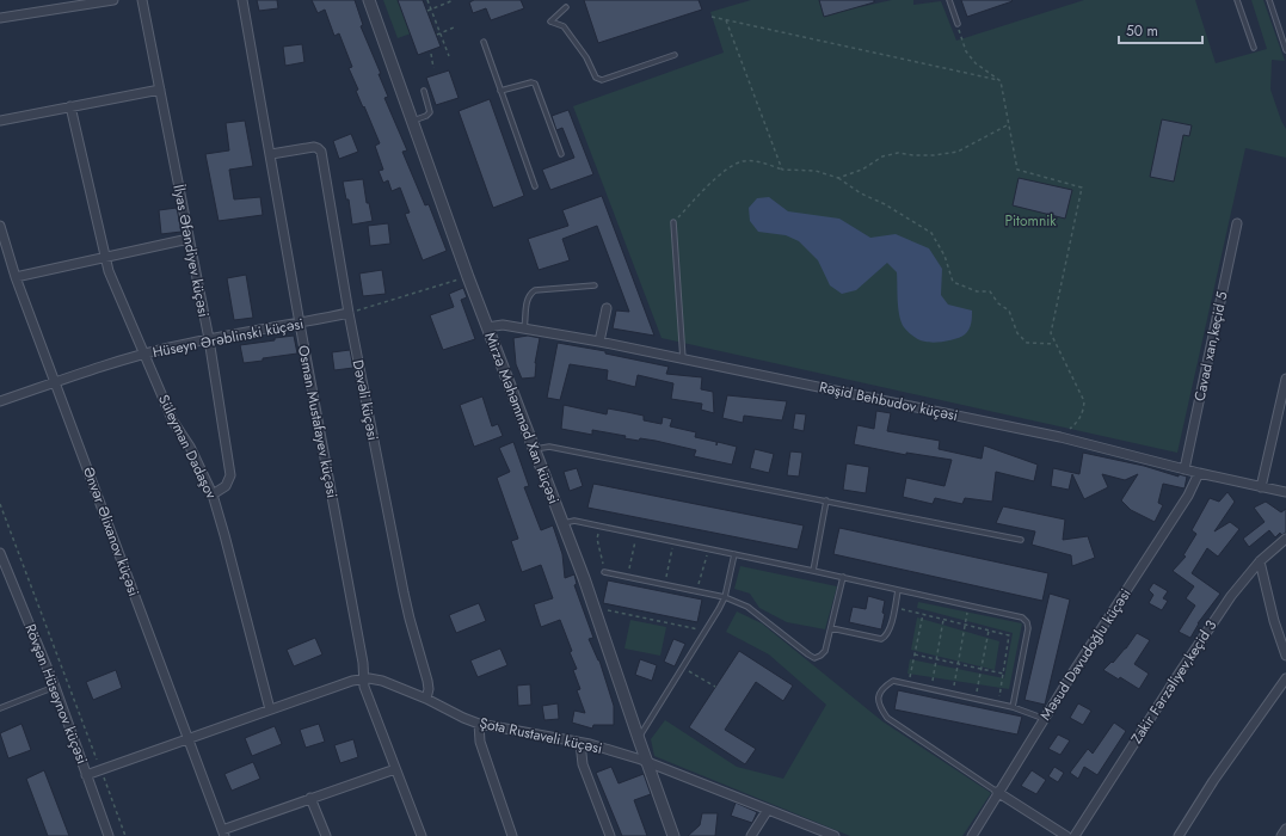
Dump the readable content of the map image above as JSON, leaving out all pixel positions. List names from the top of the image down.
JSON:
{
  "streets": {
    "street": [
      "İlyas Əfəndiyev küçəsi",
      "Hüseyn Ərəblinski küçəsi",
      "Cavad xan,keçid 5",
      "Dəvəli küçəsi",
      "Rəşid Behbudov küçəsi",
      "Mirzə Məhəmməd Xan küçəsi",
      "Osman Mustafayev küçəsi",
      "Süleyman Dadaşov",
      "Ənvər Əlixanov küçəsi",
      "Məsud Davudoğlu küçəsi",
      "Zakir Fərzəliyev,keçid 3",
      "Rövşən Hüseynov küçəsi",
      "Şota Rustaveli küçəsi"
    ]
  },
  "crossings": [
    ["İlyas Əfəndiyev küçəsi", "Hüseyn Ərəblinski küçəsi"],
    ["İlyas Əfəndiyev küçəsi", "Süleyman Dadaşov"],
    ["Hüseyn Ərəblinski küçəsi", "Dəvəli küçəsi"],
    ["Hüseyn Ərəblinski küçəsi", "Osman Mustafayev küçəsi"],
    ["Hüseyn Ərəblinski küçəsi", "Süleyman Dadaşov"],
    ["Hüseyn Ərəblinski küçəsi", "Ənvər Əlixanov küçəsi"],
    ["Cavad xan,keçid 5", "Rəşid Behbudov küçəsi"],
    ["Dəvəli küçəsi", "Osman Mustafayev küçəsi"],
    ["Dəvəli küçəsi", "Şota Rustaveli küçəsi"],
    ["Rəşid Behbudov küçəsi", "Mirzə Məhəmməd Xan küçəsi"],
    ["Rəşid Behbudov küçəsi", "Məsud Davudoğlu küçəsi"],
    ["Mirzə Məhəmməd Xan küçəsi", "Şota Rustaveli küçəsi"],
    ["Osman Mustafayev küçəsi", "Şota Rustaveli küçəsi"],
    ["Süleyman Dadaşov", "Şota Rustaveli küçəsi"],
    ["Ənvər Əlixanov küçəsi", "Şota Rustaveli küçəsi"],
    ["Rövşən Hüseynov küçəsi", "Şota Rustaveli küçəsi"]
  ],
  "parks": ["Pitomnik"],
  "scale_bar": "50 m"
}
